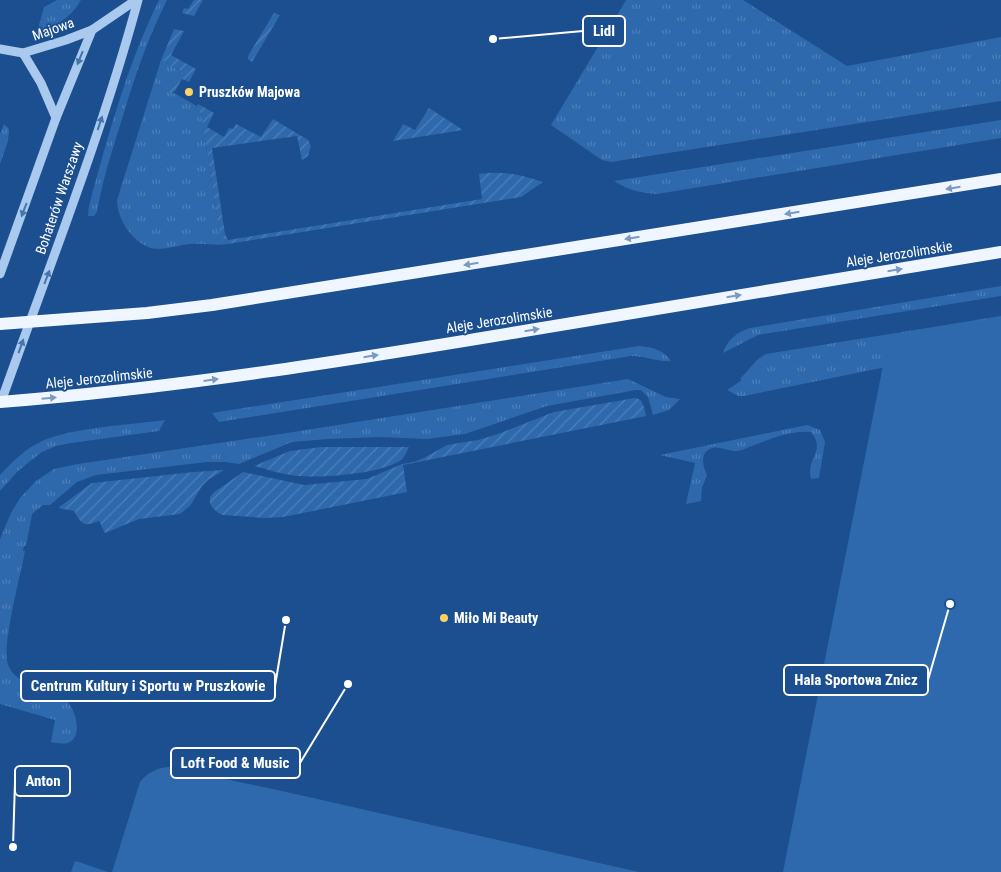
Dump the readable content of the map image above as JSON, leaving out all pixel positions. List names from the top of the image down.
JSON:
{
  "streets": {
    "main road": ["Aleje Jerozolimskie"],
    "street": ["Majowa", "Bohaterów Warszawy"]
  },
  "crossings": [
    ["Majowa", "Bohaterów Warszawy"],
    ["Bohaterów Warszawy", "Aleje Jerozolimskie"]
  ],
  "places": [
    "Lidl",
    "Pruszków Majowa",
    "Hala Sportowa Znicz",
    "Miło Mi Beauty",
    "Centrum Kultury i Sportu w Pruszkowie",
    "Loft Food & Music",
    "Anton"
  ]
}
